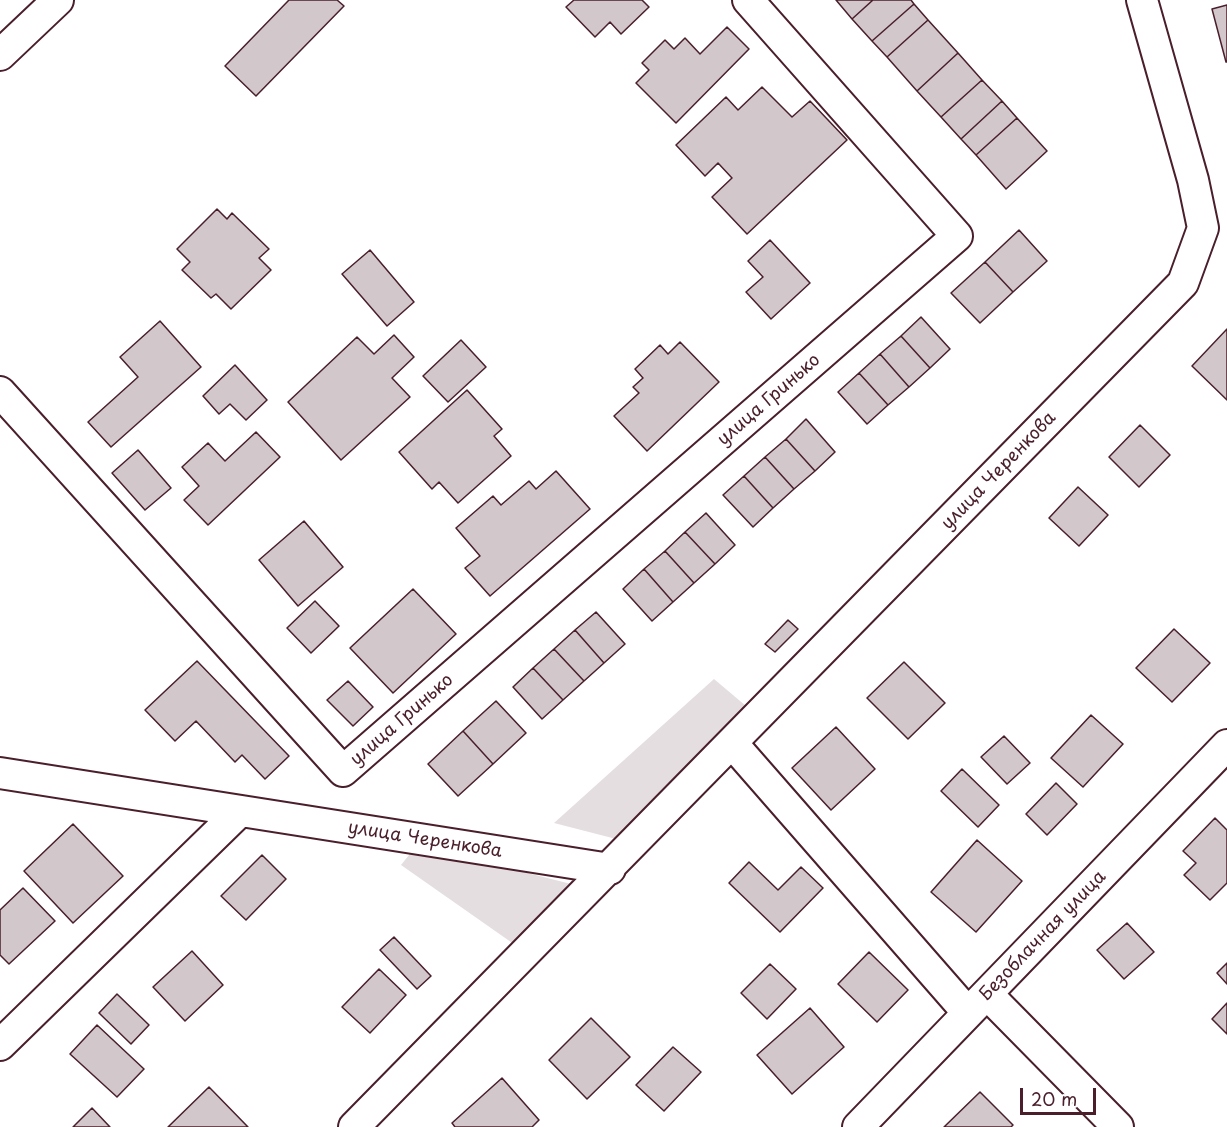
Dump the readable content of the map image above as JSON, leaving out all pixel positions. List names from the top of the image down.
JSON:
{
  "streets": {
    "street": ["улица Гринько", "улица Черенкова", "Безоблачная улица"]
  },
  "scale_bar": "20 m"
}
